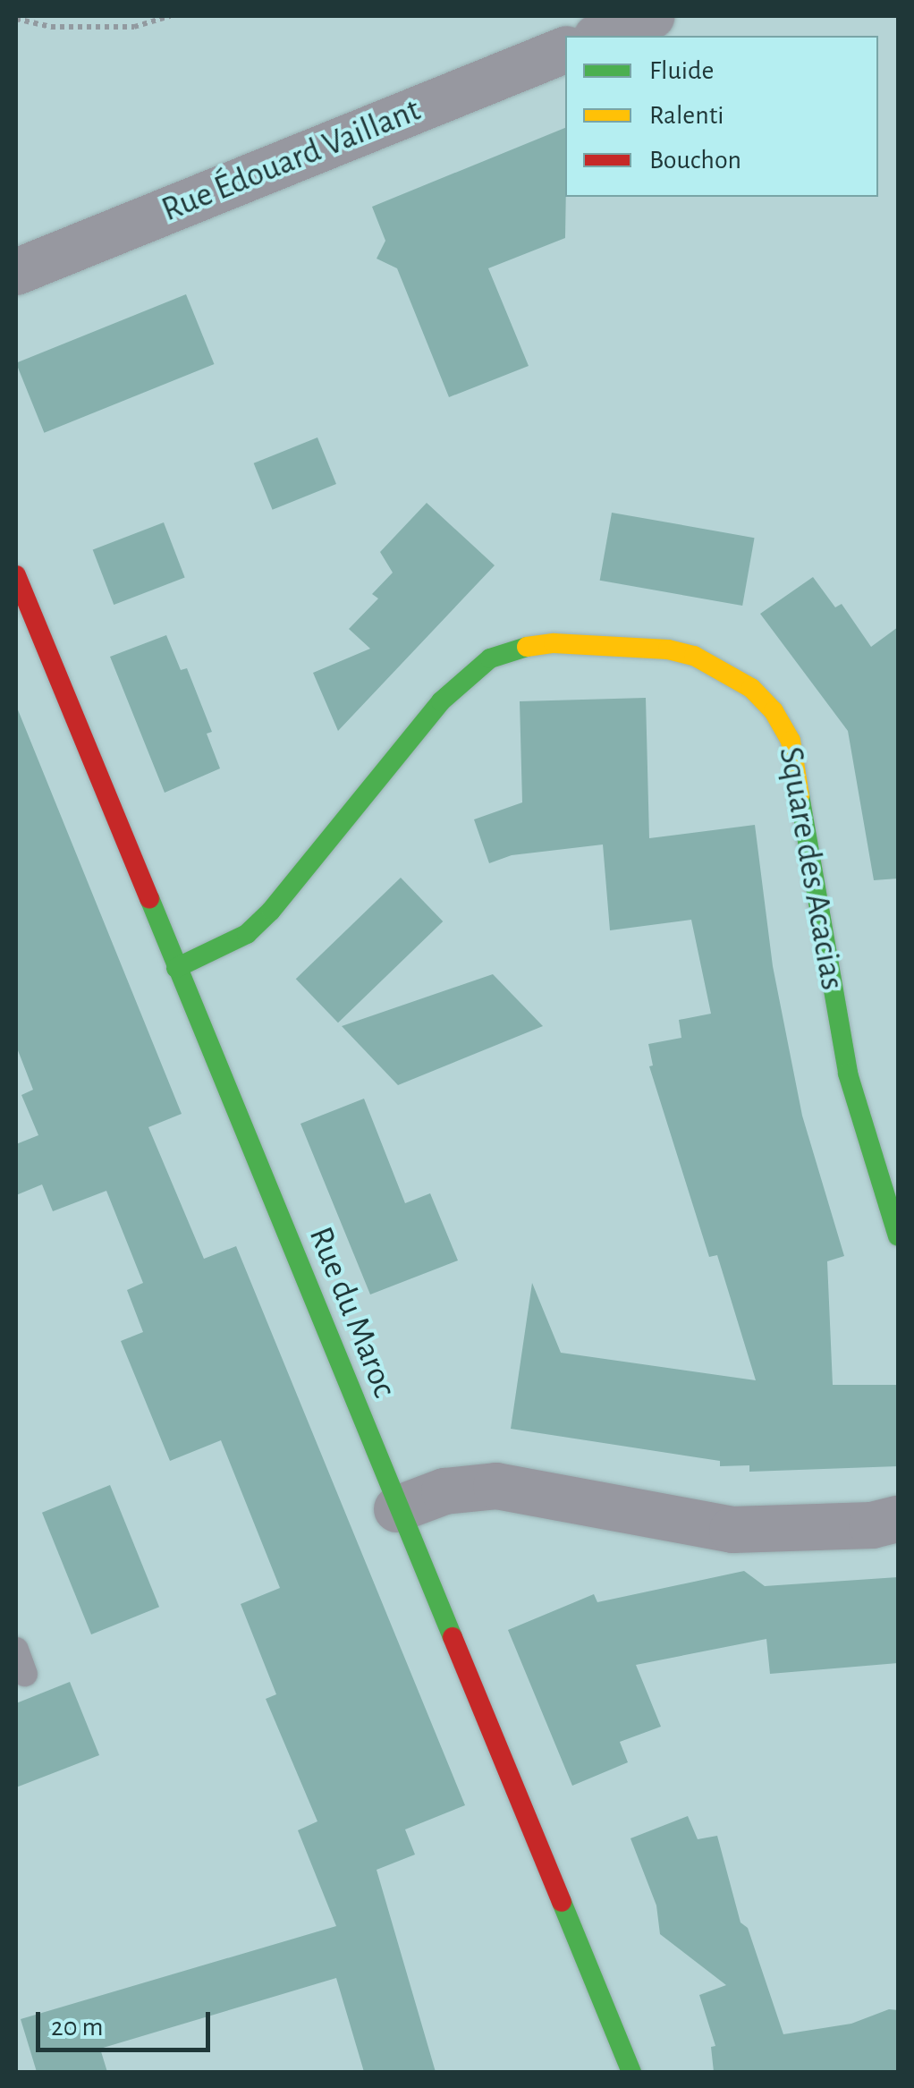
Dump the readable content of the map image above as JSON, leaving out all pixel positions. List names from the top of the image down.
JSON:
{
  "streets": {
    "street": ["Rue Édouard Vaillant", "Square des Acacias", "Rue du Maroc"]
  },
  "crossings": [
    ["Square des Acacias", "Rue du Maroc"]
  ],
  "legend": ["Fluide", "Ralenti", "Bouchon"],
  "scale_bar": "20 m"
}
